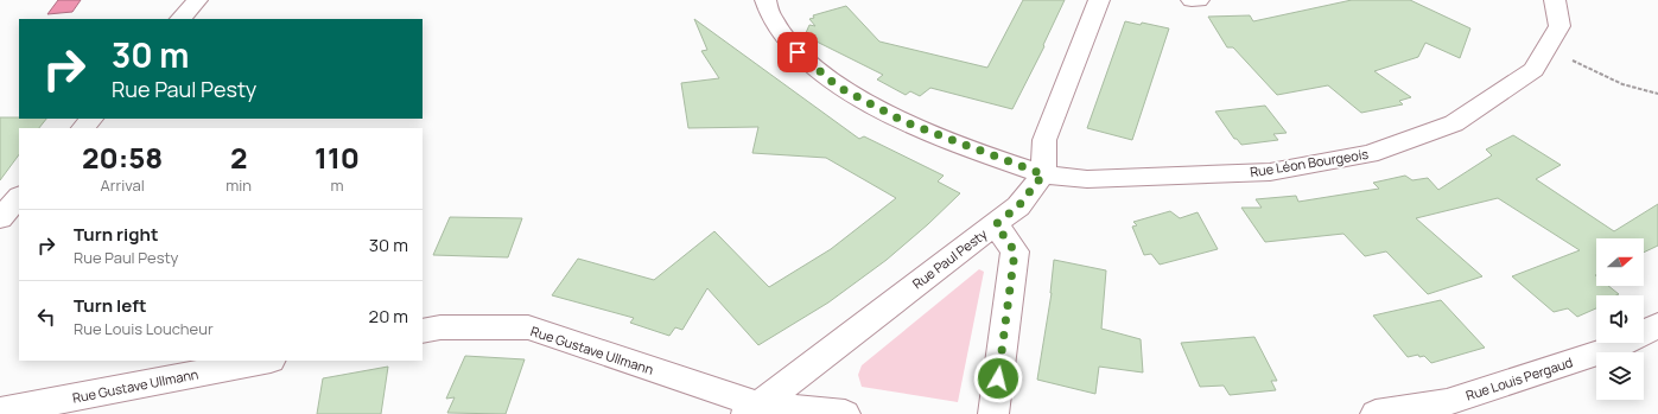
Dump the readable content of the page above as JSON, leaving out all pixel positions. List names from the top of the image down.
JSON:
{
  "streets": {
    "street": [
      "Rue Léon Bourgeois",
      "Rue Paul Pesty",
      "Rue Gustave Ullmann",
      "Rue Louis Pergaud"
    ]
  },
  "crossings": [
    ["Rue Léon Bourgeois", "Rue Paul Pesty"],
    ["Rue Paul Pesty", "Rue Gustave Ullmann"]
  ],
  "north": "right",
  "page": {
    "turn": ["30 m", "Rue Paul Pesty"],
    "eta": [
      "20:58",
      "Arrival",
      "2",
      "min",
      "110",
      "m"
    ],
    "list": [
      {
        "name": "Turn right",
        "note": "Rue Paul Pesty",
        "value": "30 m"
      },
      {
        "name": "Turn left",
        "note": "Rue Louis Loucheur",
        "value": "20 m"
      }
    ]
  }
}
